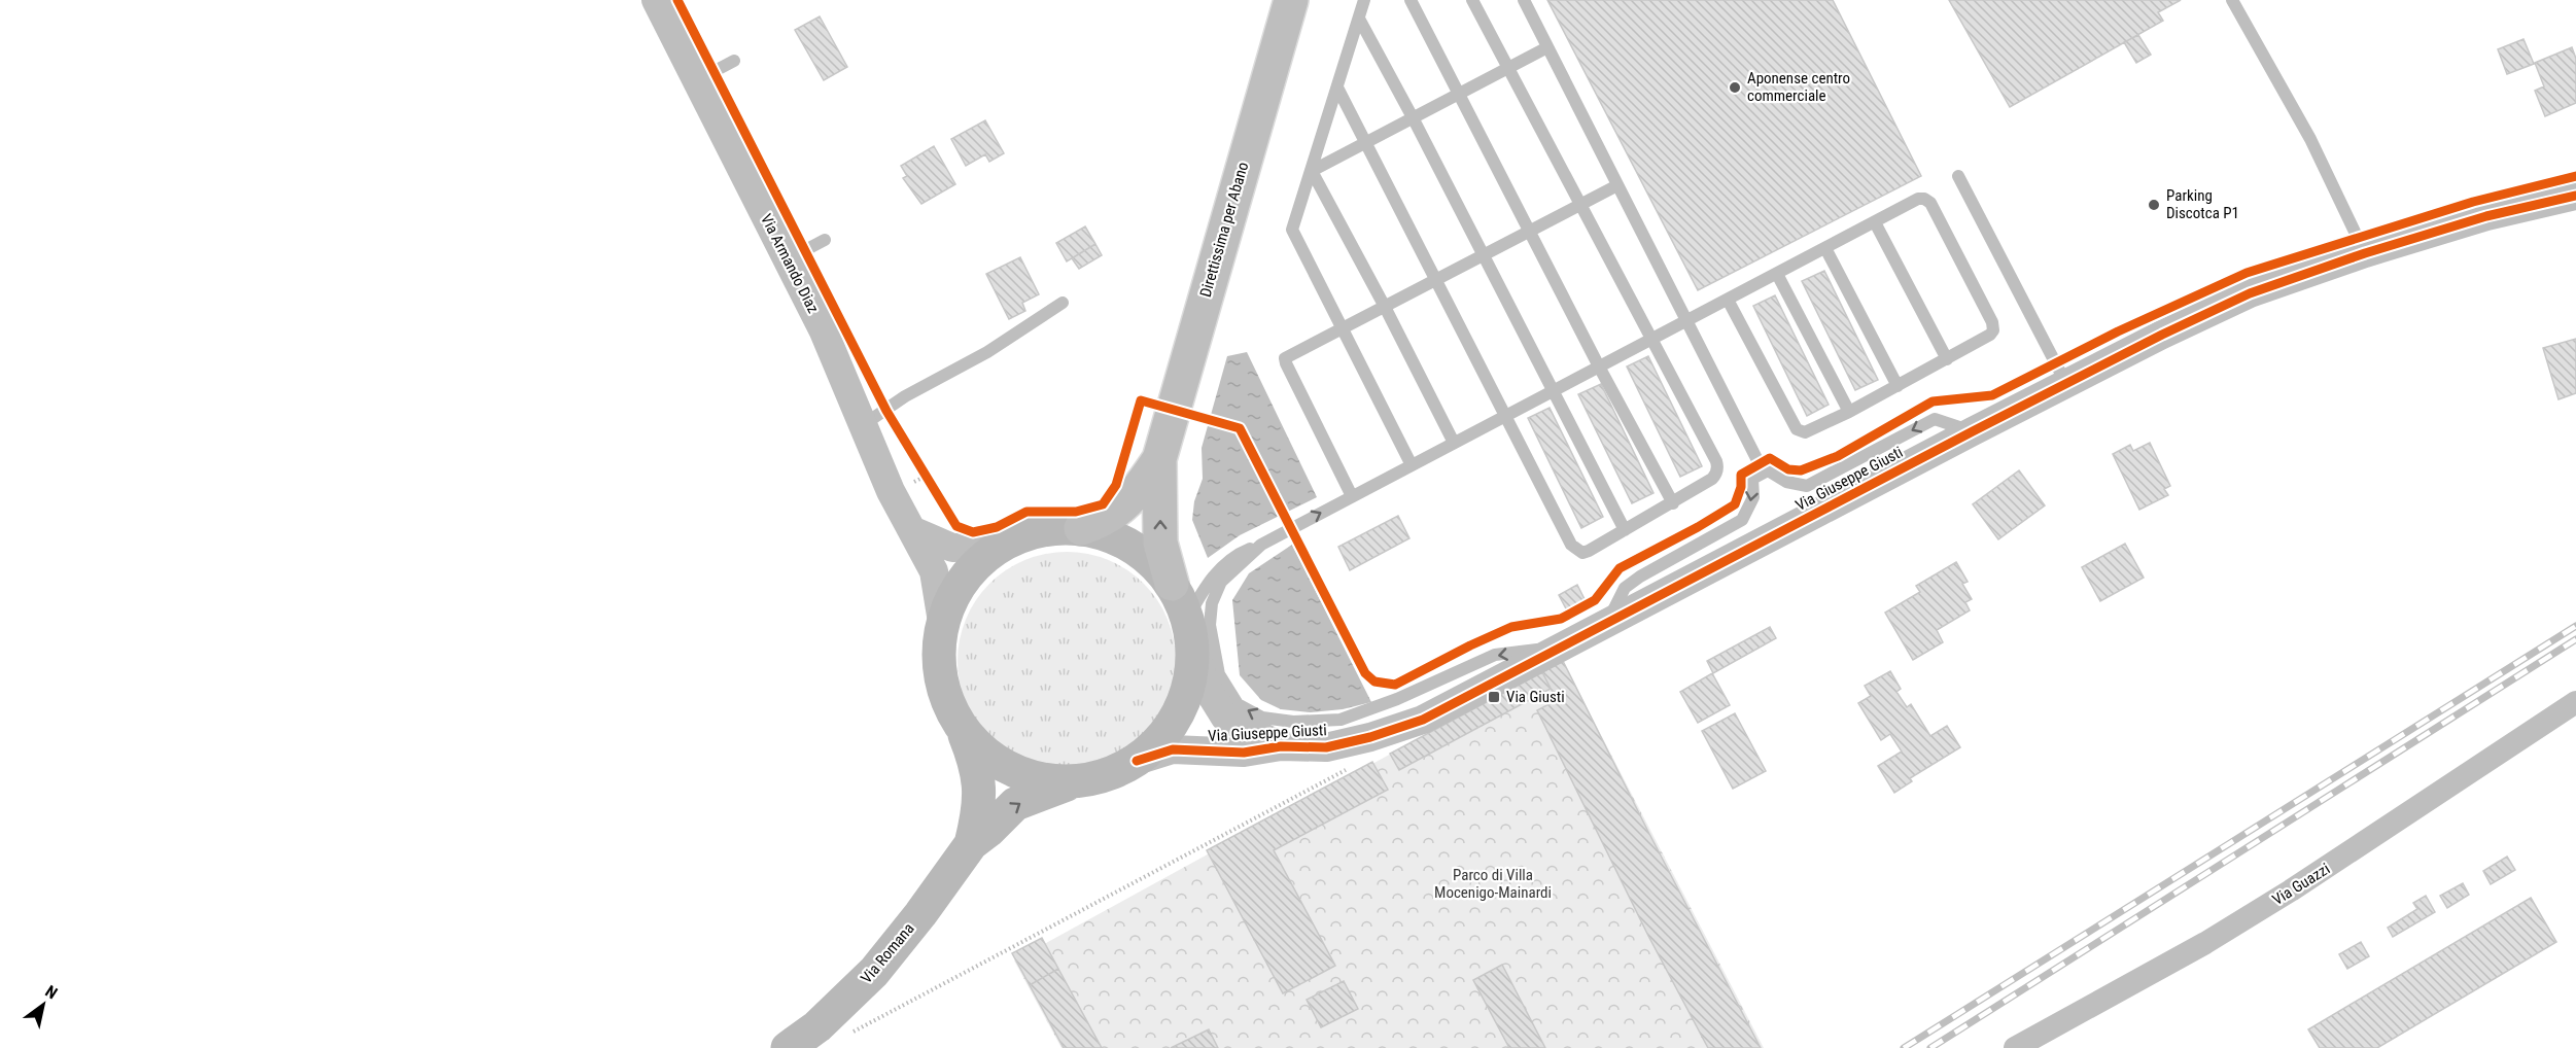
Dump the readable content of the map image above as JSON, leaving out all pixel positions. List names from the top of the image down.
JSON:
{
  "streets": {
    "highway": ["Direttissima per Abano"],
    "main road": ["Via Romana"],
    "street": ["Via Armando Diaz", "Via Giuseppe Giusti", "Via Guazzi"]
  },
  "parks": ["Parco di Villa Mocenigo-Mainardi"],
  "places": {
    "other": ["Aponense centro commerciale", "Parking Discotca P1"],
    "transit": ["Via Giusti"]
  },
  "north": "top right"
}
